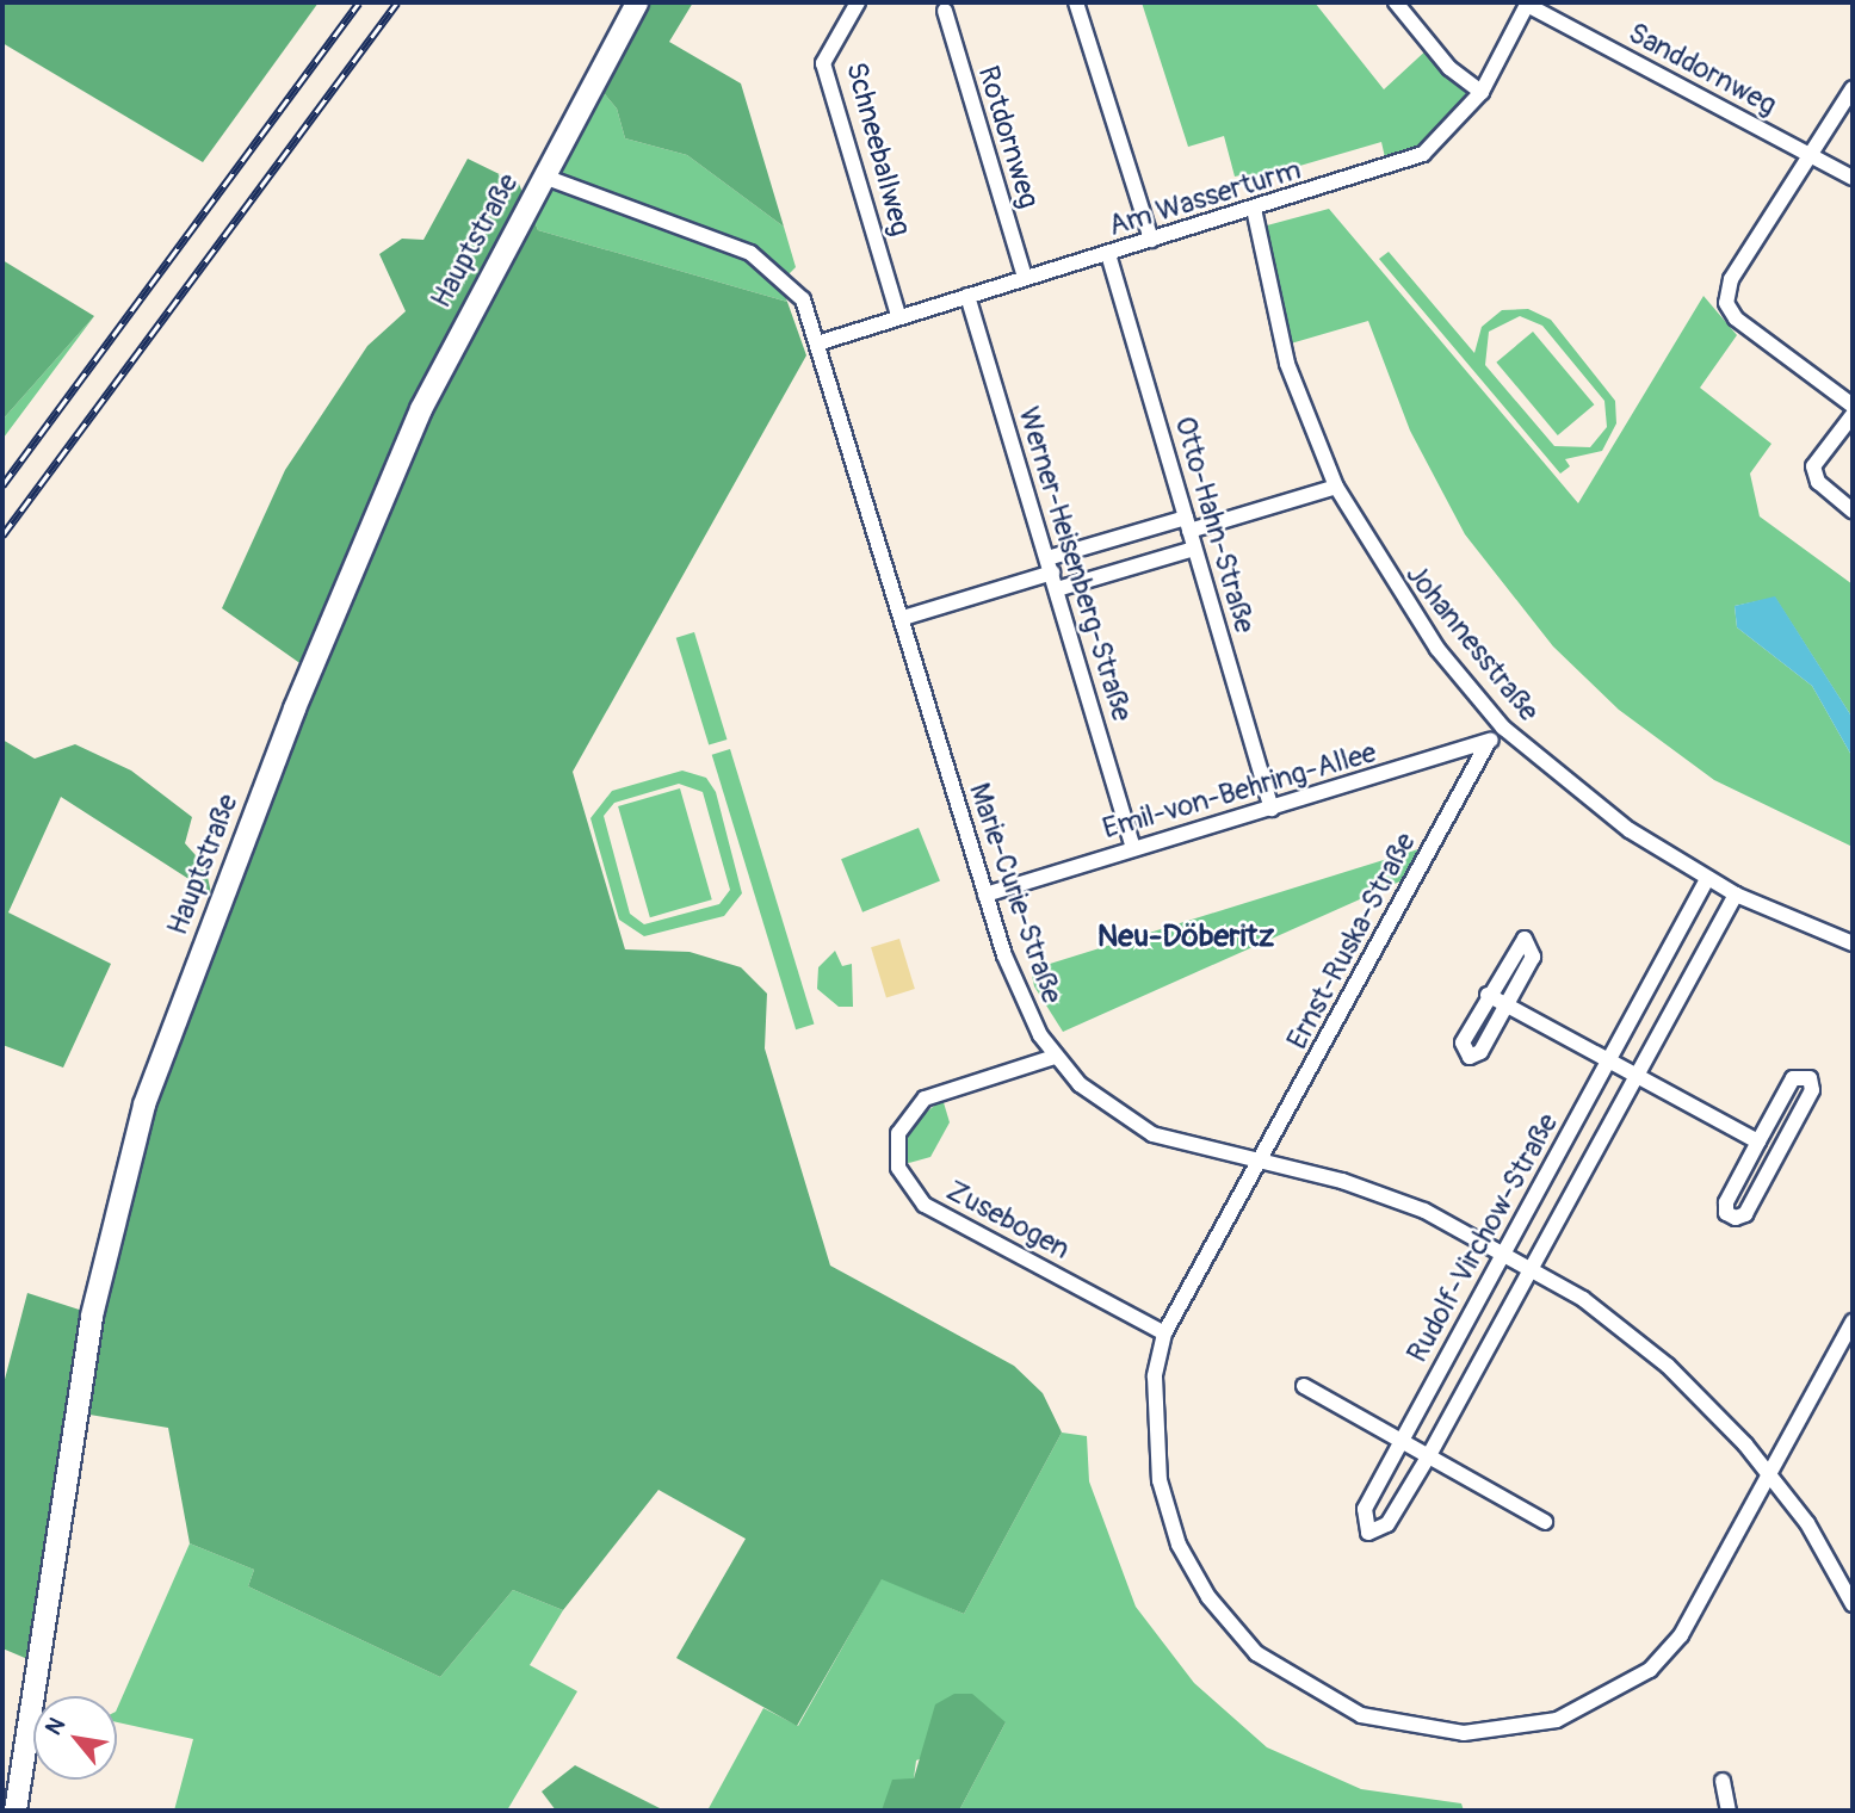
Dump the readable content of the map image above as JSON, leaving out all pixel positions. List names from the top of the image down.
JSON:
{
  "streets": {
    "street": [
      "Sanddornweg",
      "Rotdornweg",
      "Schneeballweg",
      "Am Wasserturm",
      "Hauptstraße",
      "Otto-Hahn-Straße",
      "Werner-Heisenberg-Straße",
      "Johannesstraße",
      "Emil-von-Behring-Allee",
      "Marie-Curie-Straße",
      "Ernst-Ruska-Straße",
      "Zusebogen",
      "Rudolf-Virchow-Straße"
    ]
  },
  "crossings": [
    ["Sanddornweg", "Am Wasserturm"],
    ["Rotdornweg", "Am Wasserturm"],
    ["Schneeballweg", "Am Wasserturm"],
    ["Am Wasserturm", "Otto-Hahn-Straße"],
    ["Am Wasserturm", "Werner-Heisenberg-Straße"],
    ["Am Wasserturm", "Johannesstraße"],
    ["Am Wasserturm", "Marie-Curie-Straße"],
    ["Hauptstraße", "Marie-Curie-Straße"],
    ["Otto-Hahn-Straße", "Emil-von-Behring-Allee"],
    ["Werner-Heisenberg-Straße", "Emil-von-Behring-Allee"],
    ["Johannesstraße", "Emil-von-Behring-Allee"],
    ["Johannesstraße", "Rudolf-Virchow-Straße"],
    ["Emil-von-Behring-Allee", "Marie-Curie-Straße"],
    ["Emil-von-Behring-Allee", "Ernst-Ruska-Straße"],
    ["Marie-Curie-Straße", "Ernst-Ruska-Straße"],
    ["Marie-Curie-Straße", "Zusebogen"],
    ["Marie-Curie-Straße", "Rudolf-Virchow-Straße"],
    ["Ernst-Ruska-Straße", "Zusebogen"]
  ],
  "districts": ["Neu-Döberitz"],
  "north": "top left"
}
